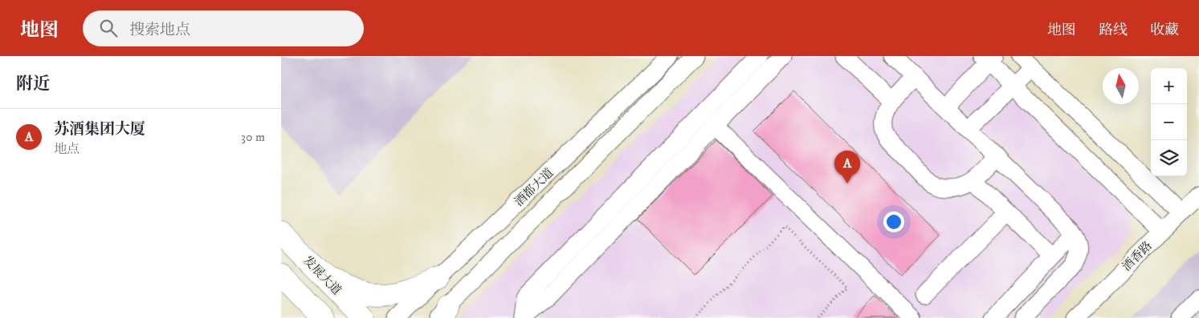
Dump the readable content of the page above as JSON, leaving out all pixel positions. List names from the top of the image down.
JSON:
{
  "streets": {
    "main road": ["发展大道"],
    "street": ["酒都大道", "酒香路"]
  },
  "north": "top",
  "page": {
    "header": "地图",
    "search": "搜索地点",
    "nav": ["地图", "路线", "收藏"],
    "heading": "附近",
    "map_buttons": ["+", "−"],
    "list": [
      {
        "mark": "A",
        "name": "苏酒集团大厦",
        "note": "地点",
        "value": "30 m"
      }
    ],
    "pins": "A"
  }
}
